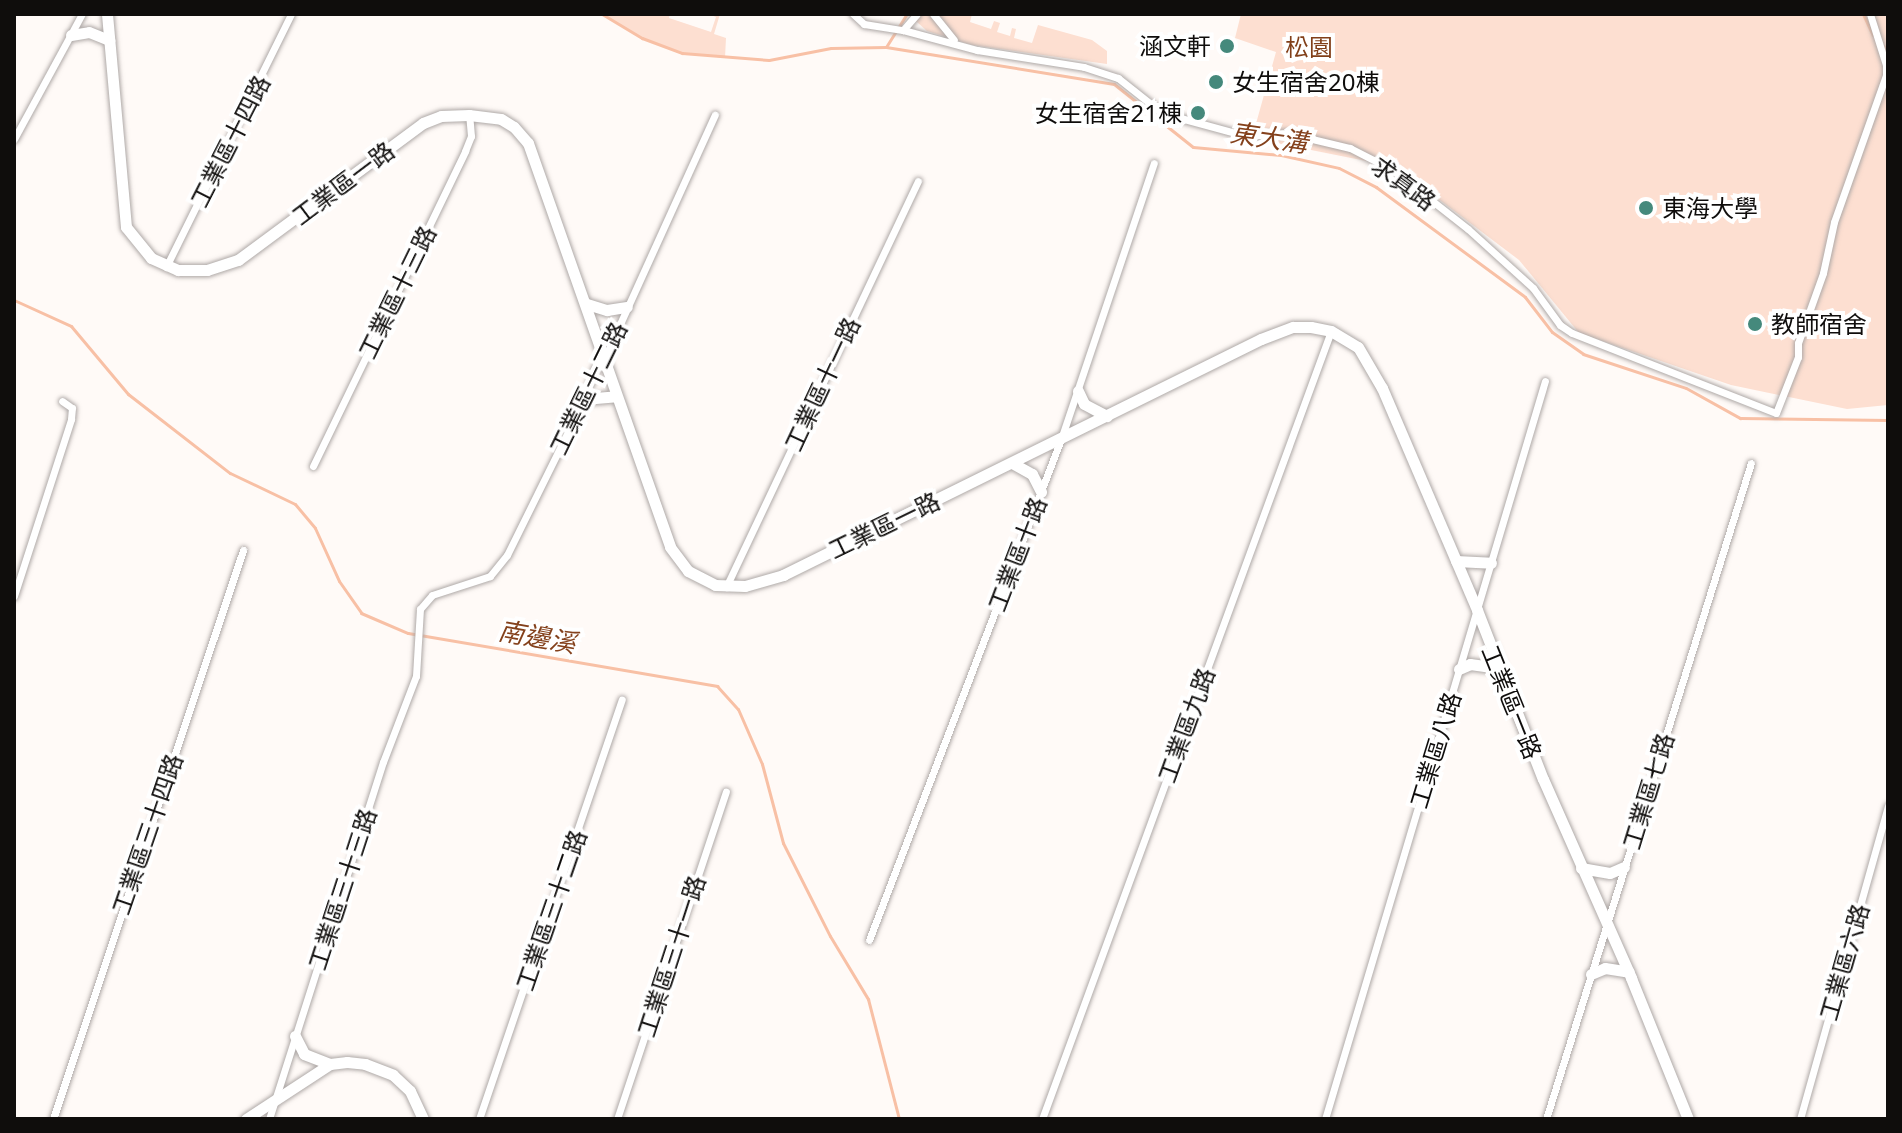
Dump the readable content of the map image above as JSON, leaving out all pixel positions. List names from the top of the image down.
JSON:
{
  "streets": {
    "street": [
      "工業區十四路",
      "工業區一路",
      "求真路",
      "工業區十三路",
      "工業區十一路",
      "工業區十二路",
      "工業區十路",
      "工業區九路",
      "工業區八路",
      "工業區七路",
      "工業區三十四路",
      "工業區三十三路",
      "工業區三十二路",
      "工業區三十一路",
      "工業區六路"
    ]
  },
  "crossings": [
    ["工業區十四路", "工業區一路"],
    ["工業區一路", "工業區十三路"],
    ["工業區一路", "工業區十一路"],
    ["工業區一路", "工業區十二路"],
    ["工業區一路", "工業區十路"],
    ["工業區一路", "工業區九路"],
    ["工業區一路", "工業區八路"],
    ["工業區一路", "工業區七路"],
    ["工業區十二路", "工業區三十三路"]
  ],
  "water": ["東大溝", "南邊溪"],
  "parks": ["松園"],
  "places": [
    "涵文軒",
    "女生宿舍20棟",
    "女生宿舍21棟",
    "東海大學",
    "教師宿舍"
  ]
}
